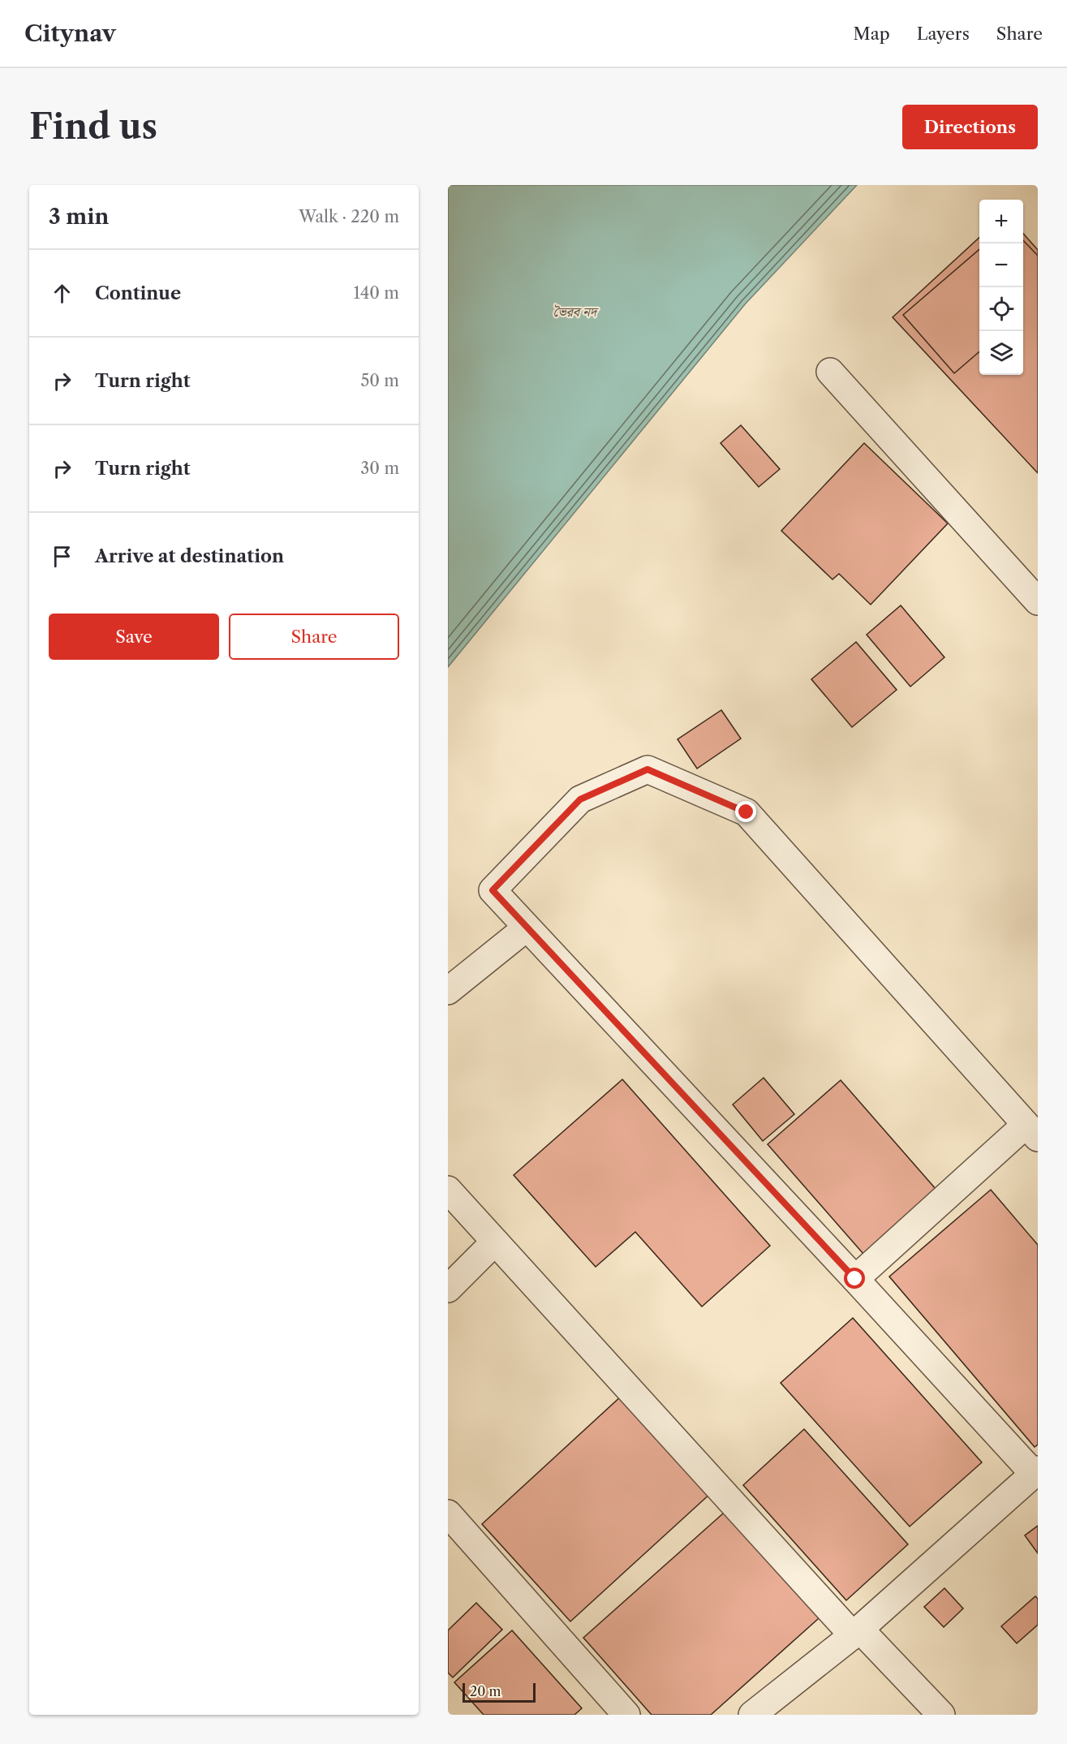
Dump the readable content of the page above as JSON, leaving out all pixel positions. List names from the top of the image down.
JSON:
{
  "water": ["ভৈরব নদ"],
  "scale_bar": "20 m",
  "page": {
    "header": "Citynav",
    "nav": ["Map", "Layers", "Share"],
    "buttons": [
      "Directions",
      ["Save", "Share"]
    ],
    "title": "Find us",
    "heading": ["3 min", "Walk · 220 m"],
    "map_buttons": ["+", "−"],
    "list": [
      ["Continue", "140 m"],
      ["Turn right", "50 m"],
      ["Turn right", "30 m"],
      "Arrive at destination"
    ],
    "scale": "20 m"
  }
}
